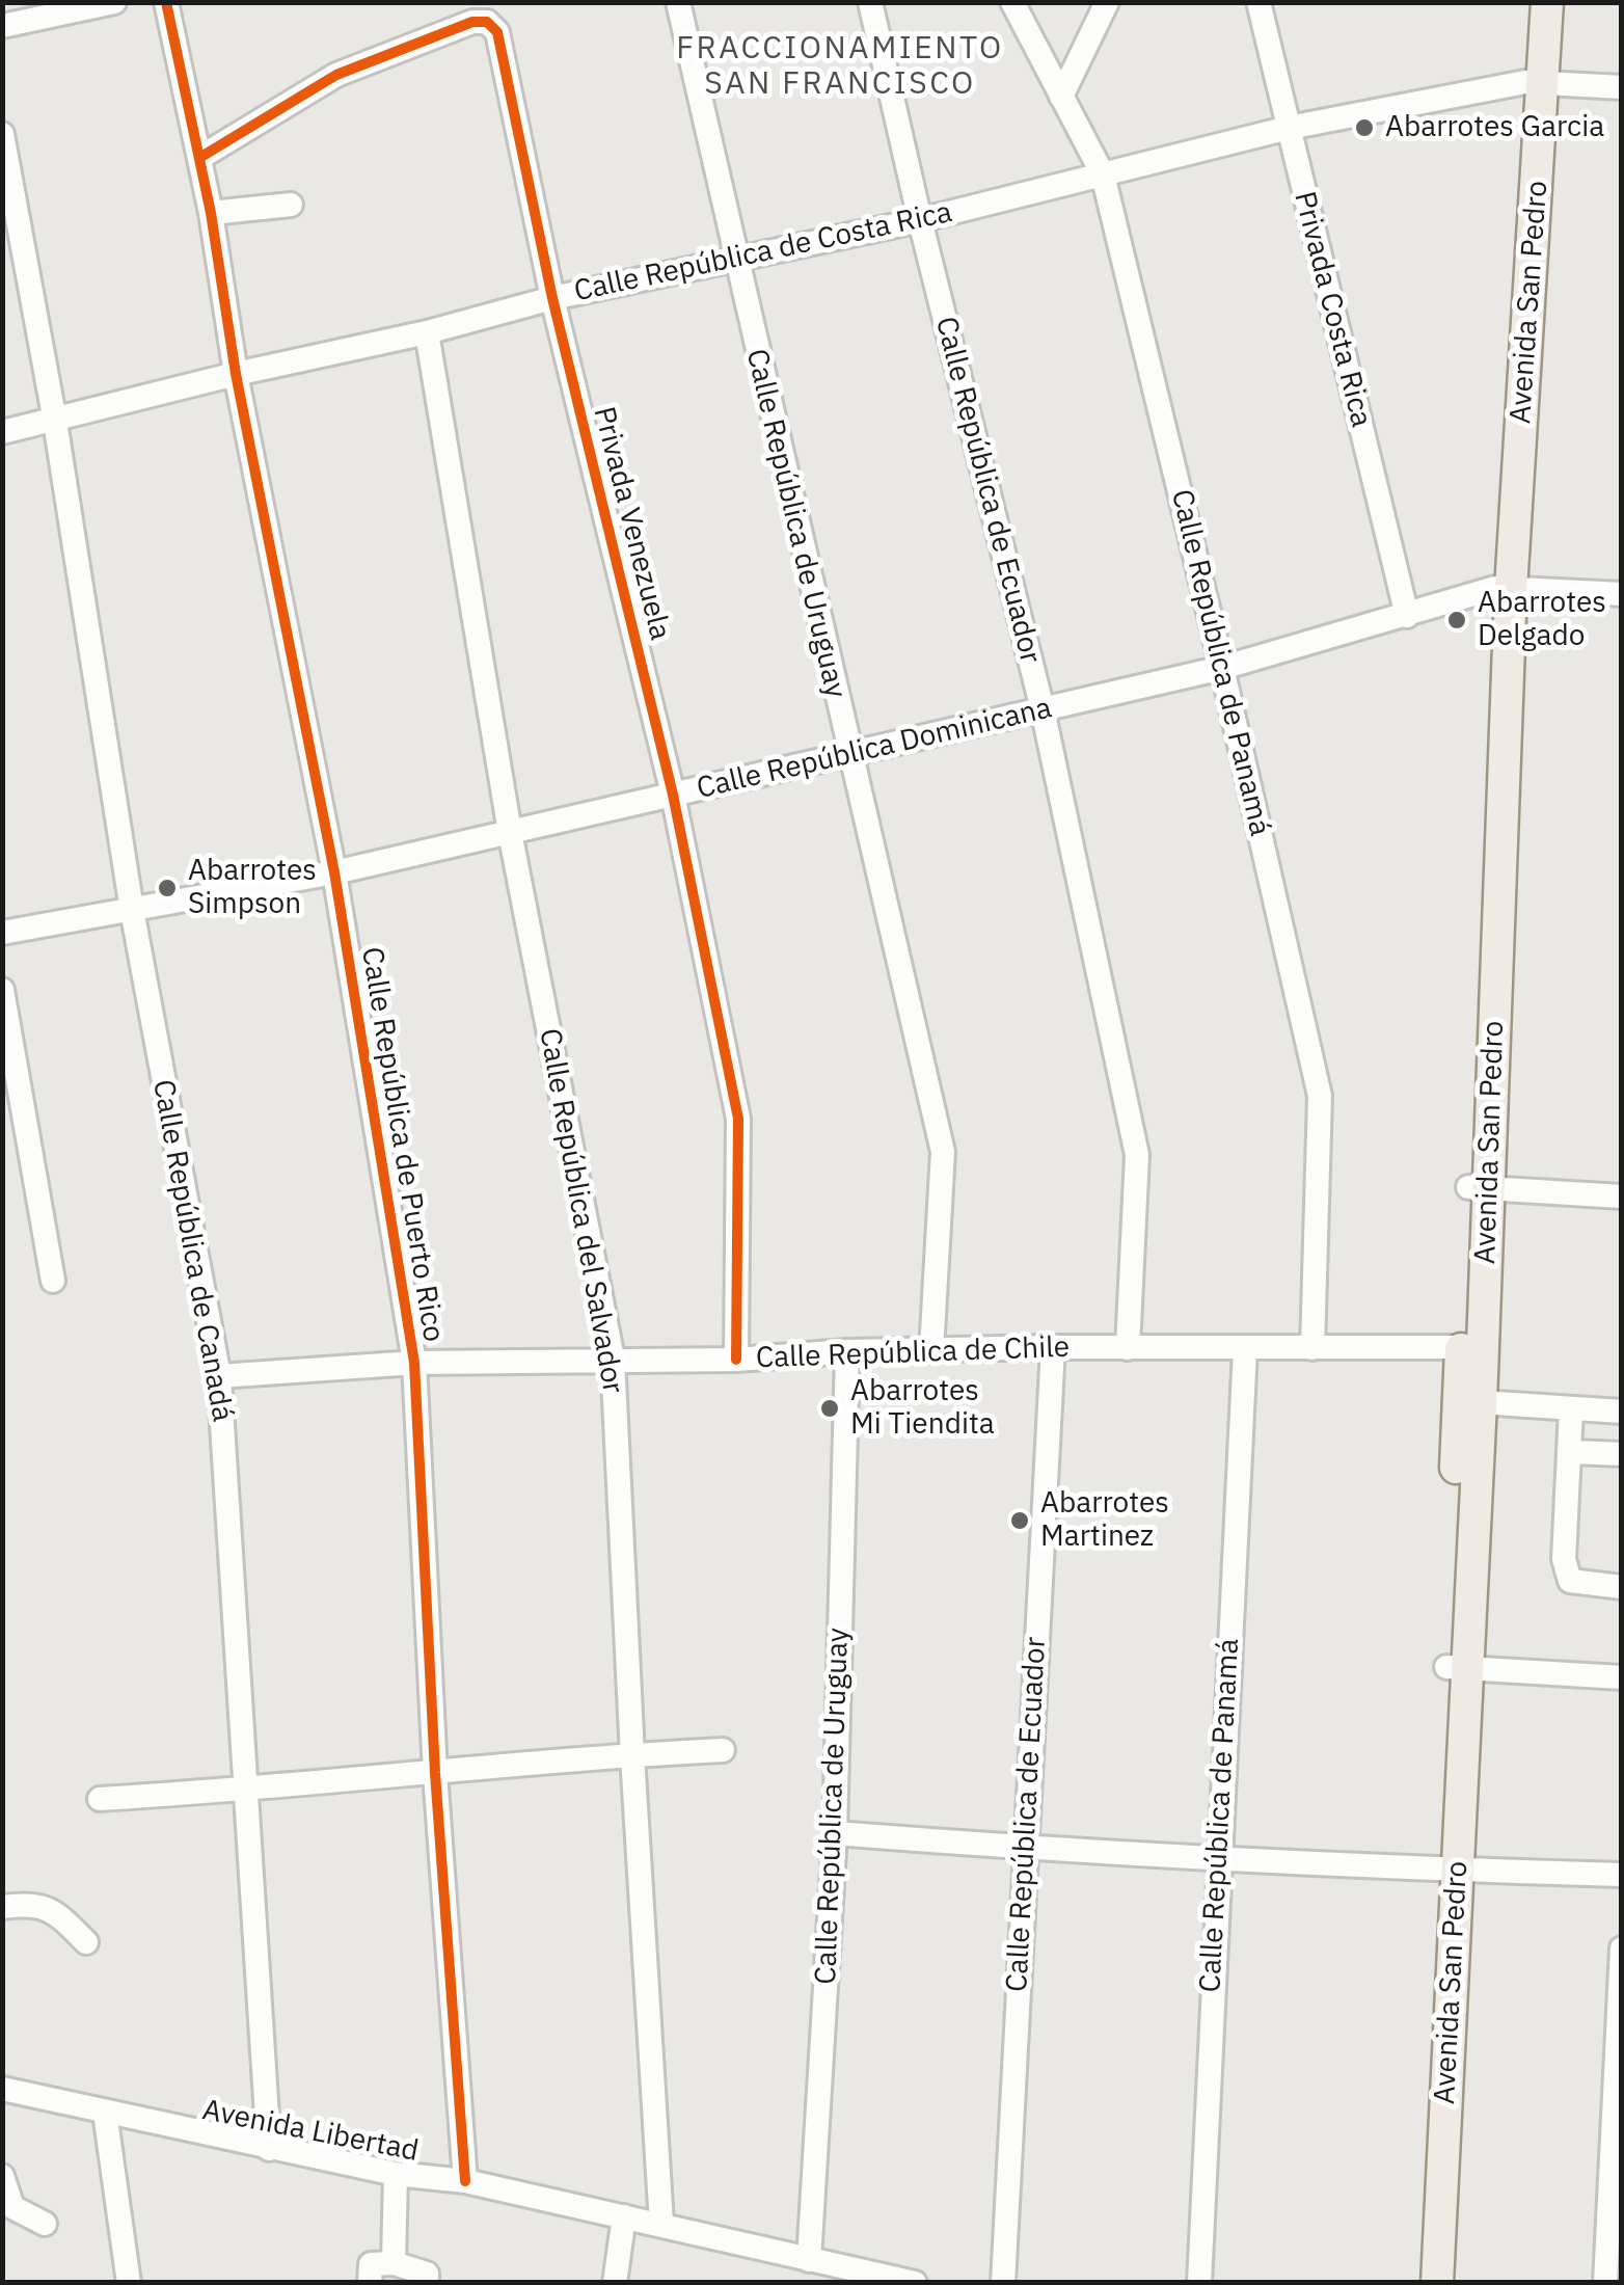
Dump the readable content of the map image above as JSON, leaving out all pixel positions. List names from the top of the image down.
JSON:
{
  "streets": {
    "main road": ["Avenida San Pedro"],
    "street": [
      "Calle República de Costa Rica",
      "Privada Costa Rica",
      "Calle República de Ecuador",
      "Privada Venezuela",
      "Calle República de Uruguay",
      "Calle República de Panamá",
      "Calle República Dominicana",
      "Calle República de Puerto Rico",
      "Calle República del Salvador",
      "Calle República de Canadá",
      "Calle República de Chile",
      "Avenida Libertad"
    ]
  },
  "crossings": [
    ["Calle República de Costa Rica", "Avenida San Pedro"],
    ["Calle República de Costa Rica", "Privada Costa Rica"],
    ["Calle República de Costa Rica", "Calle República de Ecuador"],
    ["Calle República de Costa Rica", "Privada Venezuela"],
    ["Calle República de Costa Rica", "Calle República de Uruguay"],
    ["Calle República de Costa Rica", "Calle República de Panamá"],
    ["Calle República de Costa Rica", "Calle República de Puerto Rico"],
    ["Calle República de Costa Rica", "Calle República del Salvador"],
    ["Calle República de Costa Rica", "Calle República de Canadá"],
    ["Avenida San Pedro", "Calle República Dominicana"],
    ["Avenida San Pedro", "Calle República de Chile"],
    ["Privada Costa Rica", "Calle República Dominicana"],
    ["Calle República de Ecuador", "Calle República Dominicana"],
    ["Calle República de Ecuador", "Calle República de Chile"],
    ["Privada Venezuela", "Calle República Dominicana"],
    ["Privada Venezuela", "Calle República de Puerto Rico"],
    ["Privada Venezuela", "Calle República de Chile"],
    ["Calle República de Uruguay", "Calle República Dominicana"],
    ["Calle República de Uruguay", "Calle República de Chile"],
    ["Calle República de Uruguay", "Avenida Libertad"],
    ["Calle República de Panamá", "Calle República Dominicana"],
    ["Calle República de Panamá", "Calle República de Chile"],
    ["Calle República Dominicana", "Calle República de Puerto Rico"],
    ["Calle República Dominicana", "Calle República del Salvador"],
    ["Calle República Dominicana", "Calle República de Canadá"],
    ["Calle República de Puerto Rico", "Calle República de Chile"],
    ["Calle República de Puerto Rico", "Avenida Libertad"],
    ["Calle República del Salvador", "Calle República de Chile"],
    ["Calle República del Salvador", "Avenida Libertad"],
    ["Calle República de Canadá", "Calle República de Chile"],
    ["Calle República de Canadá", "Avenida Libertad"]
  ],
  "districts": ["FRACCIONAMIENTO SAN FRANCISCO"],
  "places": [
    "Abarrotes Garcia",
    "Abarrotes Delgado",
    "Abarrotes Simpson",
    "Abarrotes Mi Tiendita",
    "Abarrotes Martinez"
  ]
}
